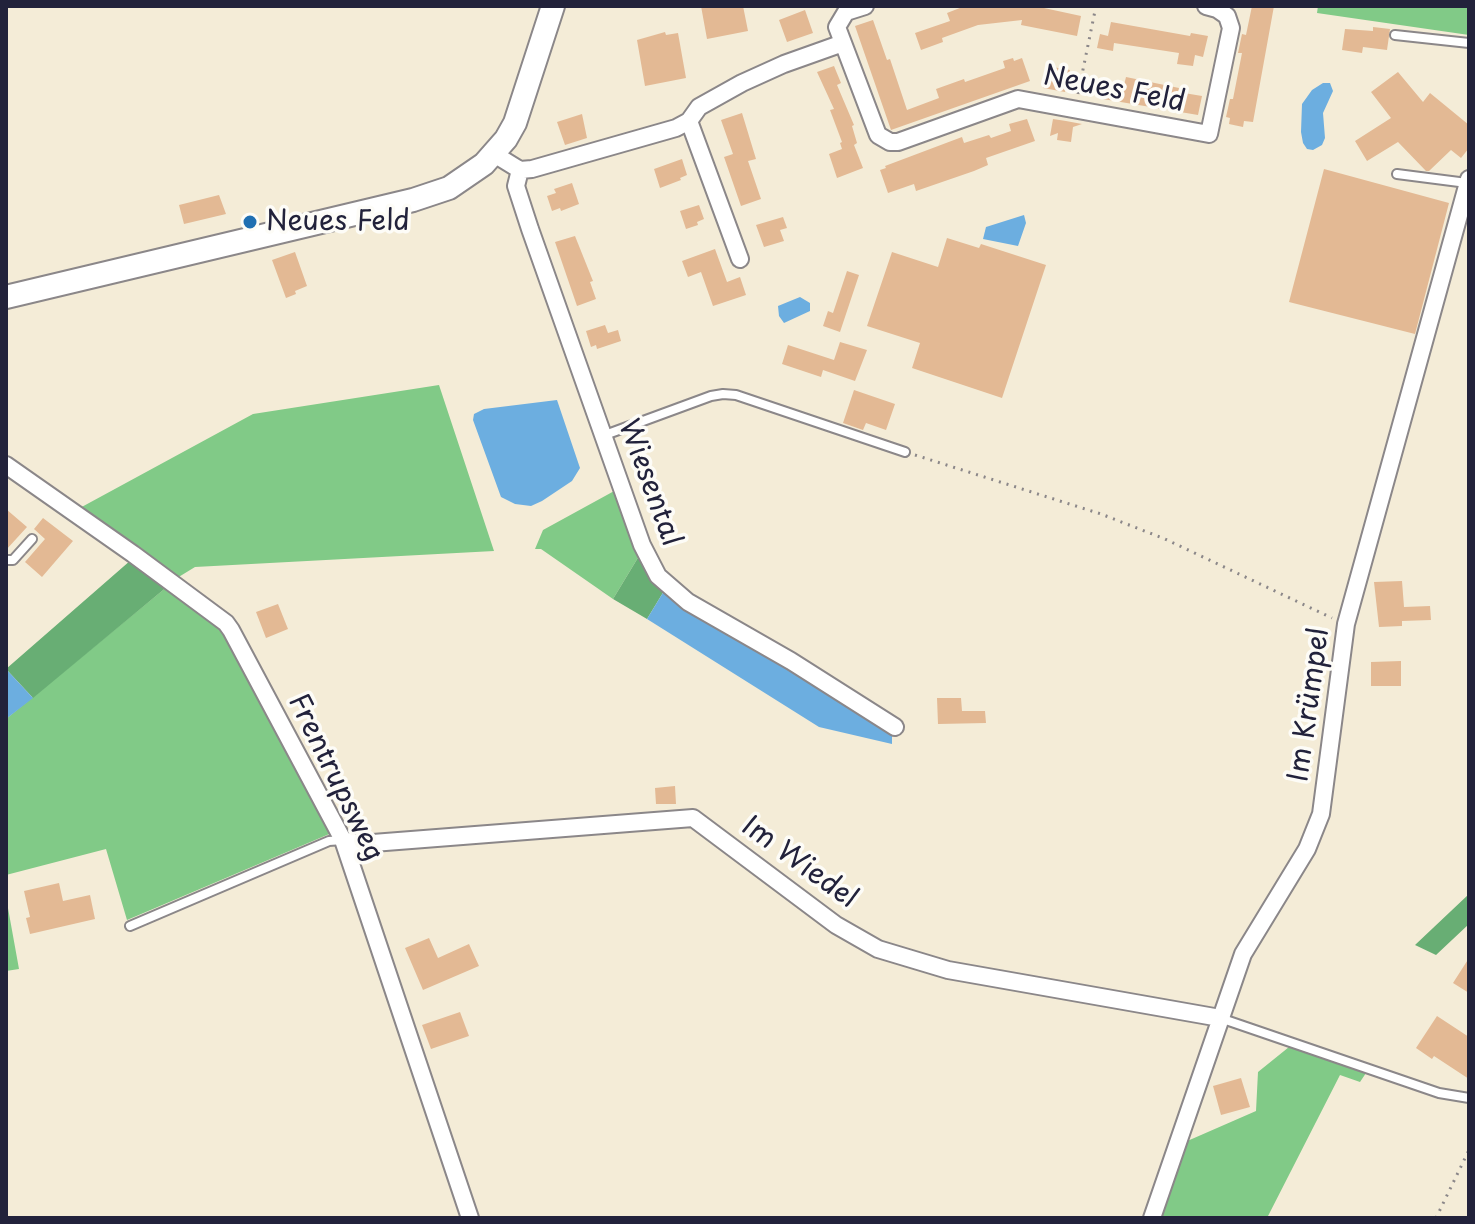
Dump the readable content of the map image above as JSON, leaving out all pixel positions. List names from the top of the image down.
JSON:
{
  "streets": {
    "street": [
      "Neues Feld",
      "Wiesental",
      "Im Krümpel",
      "Frentrupsweg",
      "Im Wiedel"
    ]
  },
  "crossings": [
    ["Im Krümpel", "Im Wiedel"],
    ["Frentrupsweg", "Im Wiedel"]
  ],
  "places": ["Neues Feld"]
}
